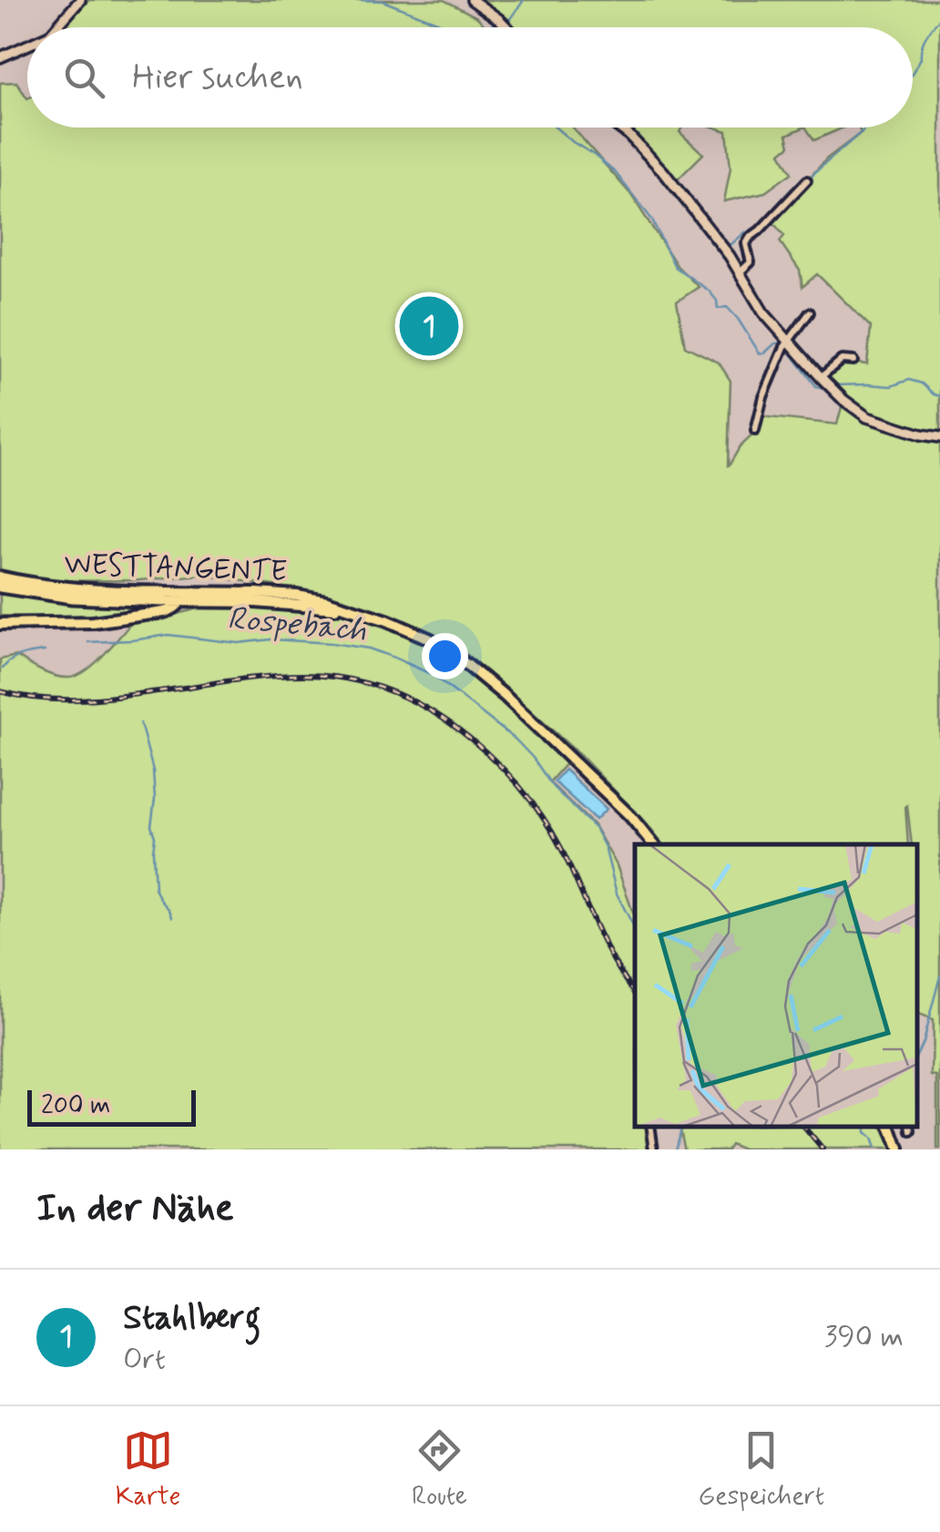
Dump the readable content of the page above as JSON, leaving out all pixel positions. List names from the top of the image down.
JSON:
{
  "streets": {
    "highway": ["WESTTANGENTE"]
  },
  "water": ["Rospebach"],
  "scale_bar": "200 m",
  "page": {
    "search": "Hier suchen",
    "pins": "1",
    "scale": "200 m",
    "heading": "In der Nähe",
    "list": [
      {
        "mark": "1",
        "name": "Stahlberg",
        "note": "Ort",
        "value": "390 m"
      }
    ],
    "nav": ["Karte", "Route", "Gespeichert"]
  }
}
